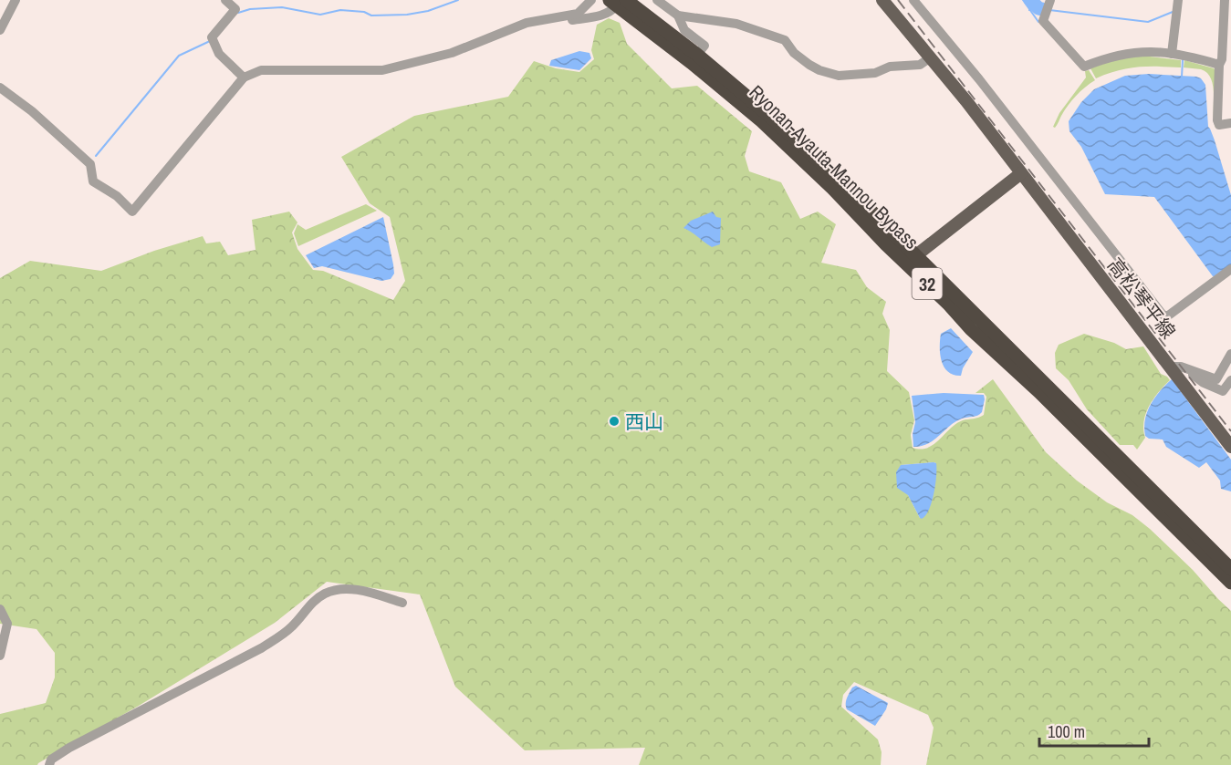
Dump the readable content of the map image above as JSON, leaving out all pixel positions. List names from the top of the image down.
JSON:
{
  "streets": {
    "highway": ["Ryonan-Ayauta-Mannou Bypass", "32"],
    "main road": ["高松琴平線"]
  },
  "places": ["西山"],
  "scale_bar": "100 m"
}
